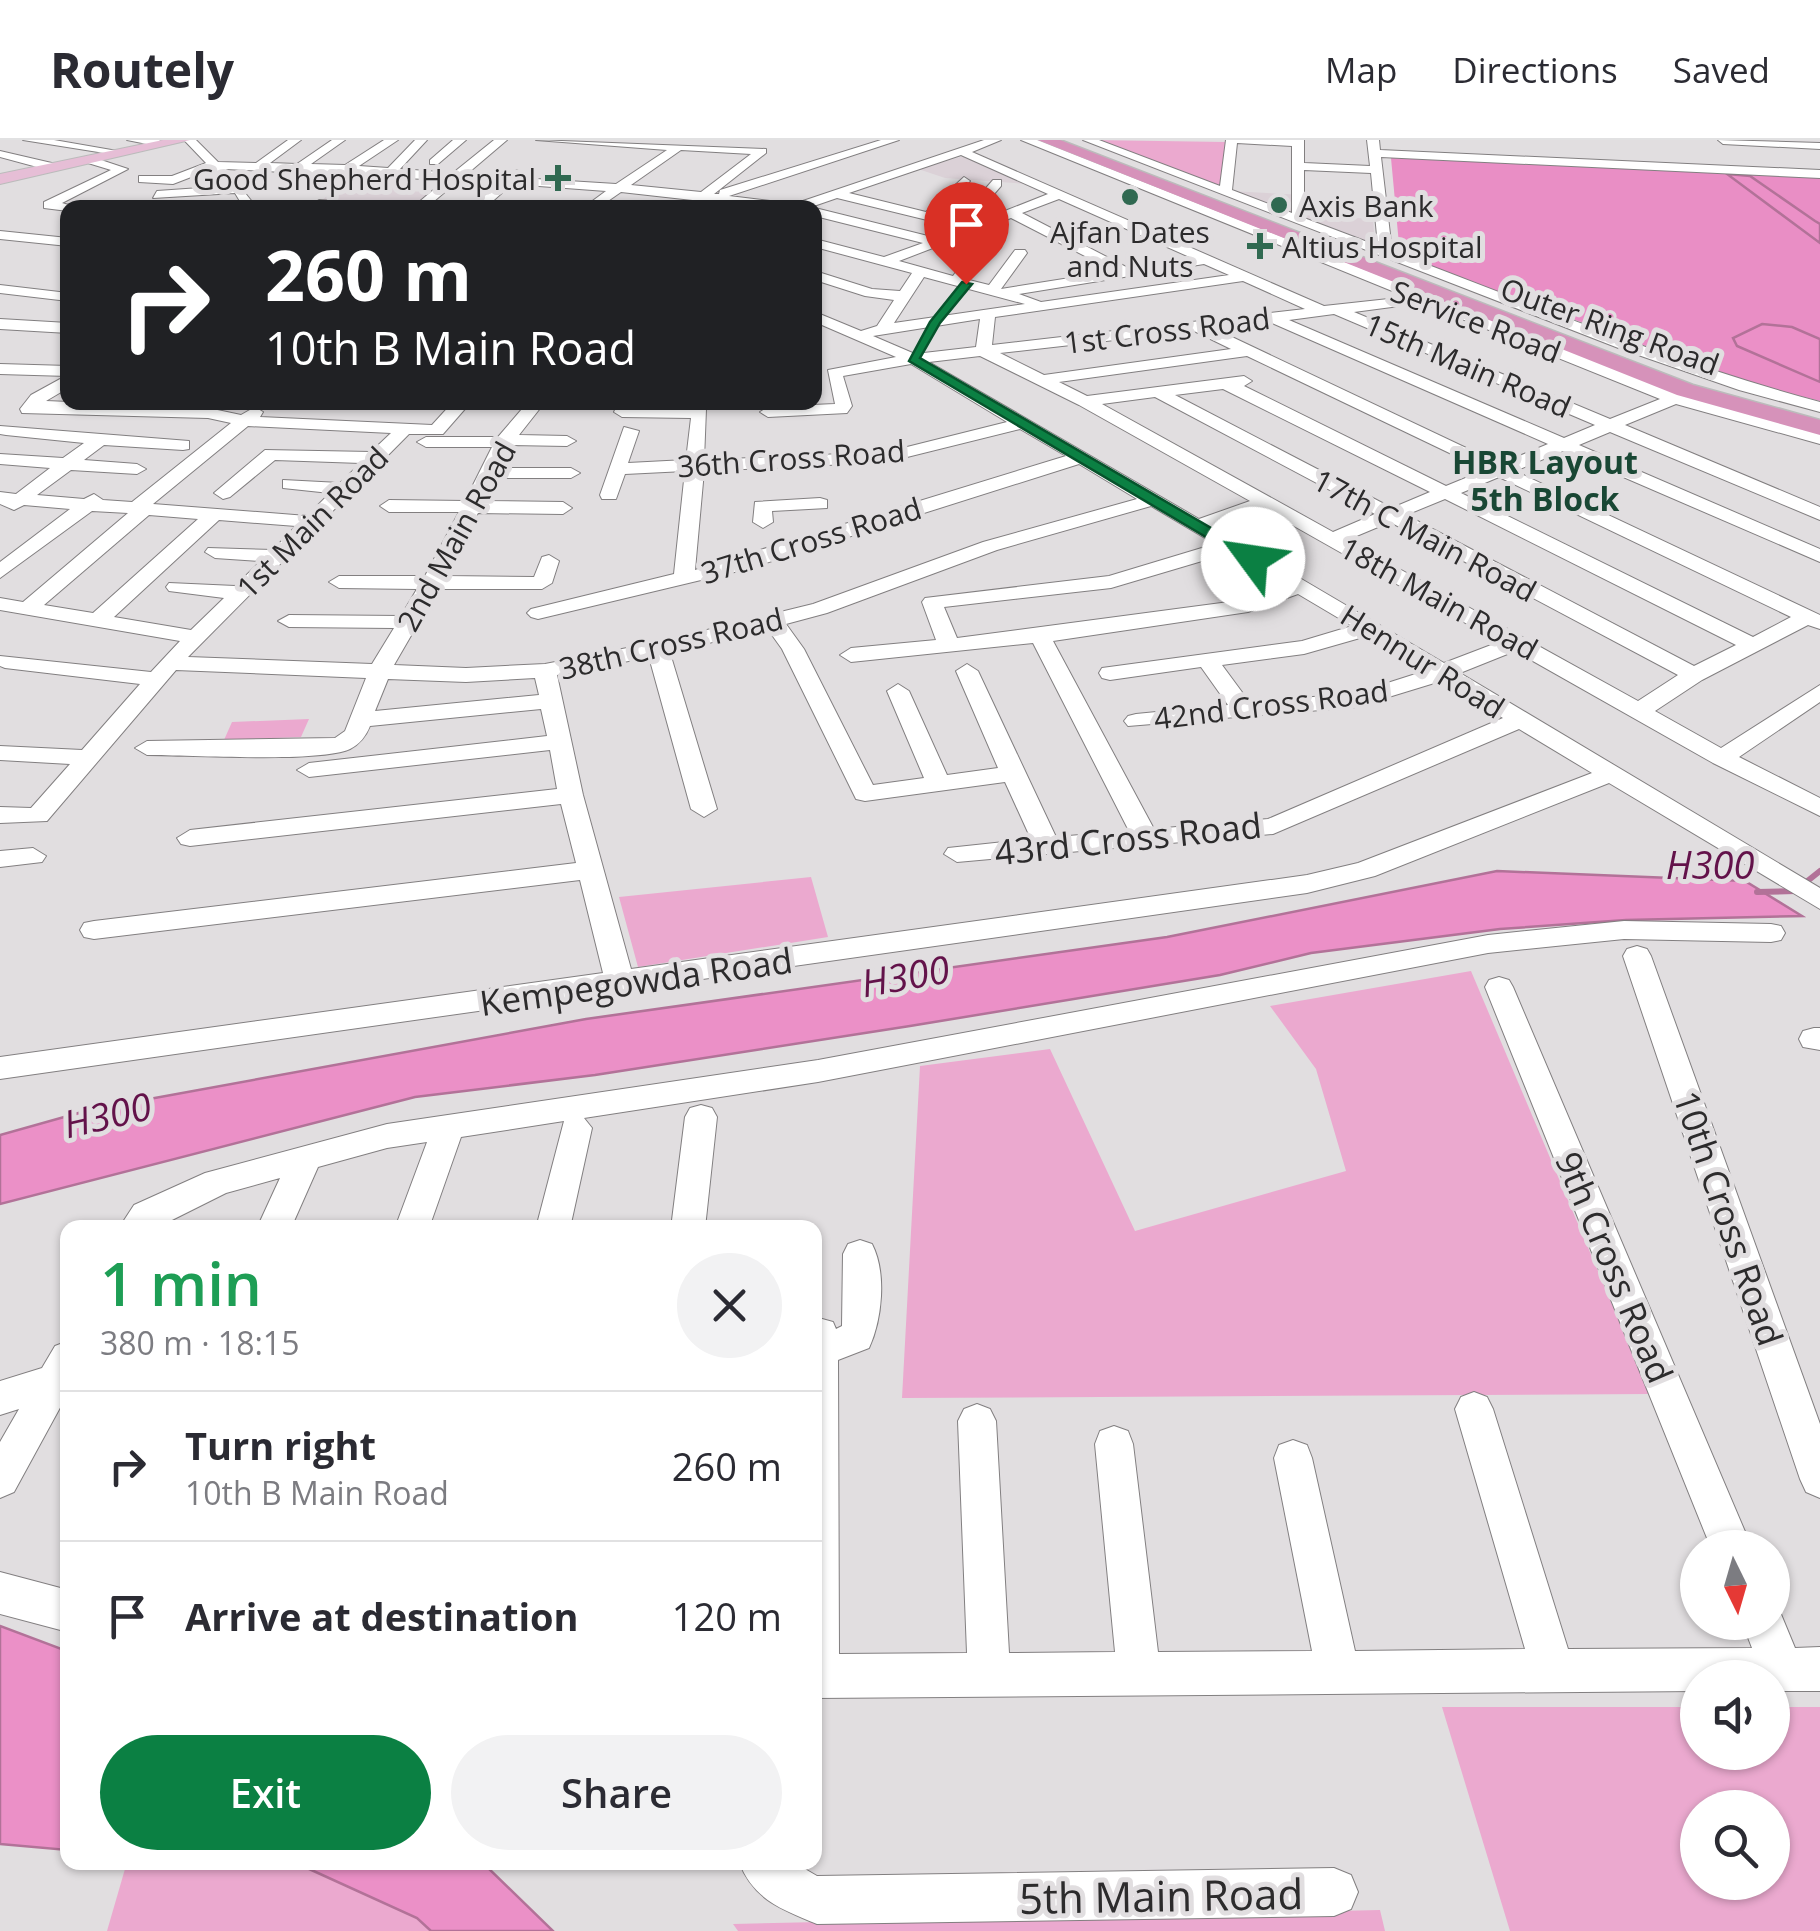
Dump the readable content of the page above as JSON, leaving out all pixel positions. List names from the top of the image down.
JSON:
{
  "streets": {
    "highway": ["Outer Ring Road"],
    "street": [
      "Service Road",
      "1st Cross Road",
      "15th Main Road",
      "36th Cross Road",
      "1st Main Road",
      "17th C Main Road",
      "2nd Main Road",
      "37th Cross Road",
      "18th Main Road",
      "38th Cross Road",
      "Hennur Road",
      "42nd Cross Road",
      "43rd Cross Road",
      "Kempegowda Road",
      "10th Cross Road",
      "9th Cross Road",
      "5th Main Road"
    ]
  },
  "crossings": [
    ["Service Road", "1st Cross Road"],
    ["1st Cross Road", "15th Main Road"],
    ["1st Cross Road", "18th Main Road"],
    ["1st Cross Road", "Hennur Road"],
    ["36th Cross Road", "Hennur Road"],
    ["1st Main Road", "38th Cross Road"],
    ["2nd Main Road", "38th Cross Road"],
    ["37th Cross Road", "Hennur Road"],
    ["18th Main Road", "42nd Cross Road"],
    ["38th Cross Road", "Hennur Road"],
    ["Hennur Road", "42nd Cross Road"],
    ["Hennur Road", "43rd Cross Road"],
    ["Hennur Road", "Kempegowda Road"]
  ],
  "districts": ["HBR Layout 5th Block"],
  "water": ["H300"],
  "places": {
    "health": ["Good Shepherd Hospital", "Altius Hospital"],
    "other": ["Ajfan Dates and Nuts", "Axis Bank"]
  },
  "north": "bottom",
  "page": {
    "header": "Routely",
    "nav": ["Map", "Directions", "Saved"],
    "turn": ["260 m", "10th B Main Road"],
    "heading": ["1 min", "380 m · 18:15"],
    "list": [
      {
        "name": "Turn right",
        "note": "10th B Main Road",
        "value": "260 m"
      },
      {
        "name": "Arrive at destination",
        "value": "120 m"
      }
    ],
    "buttons": ["Exit", "Share"]
  }
}
